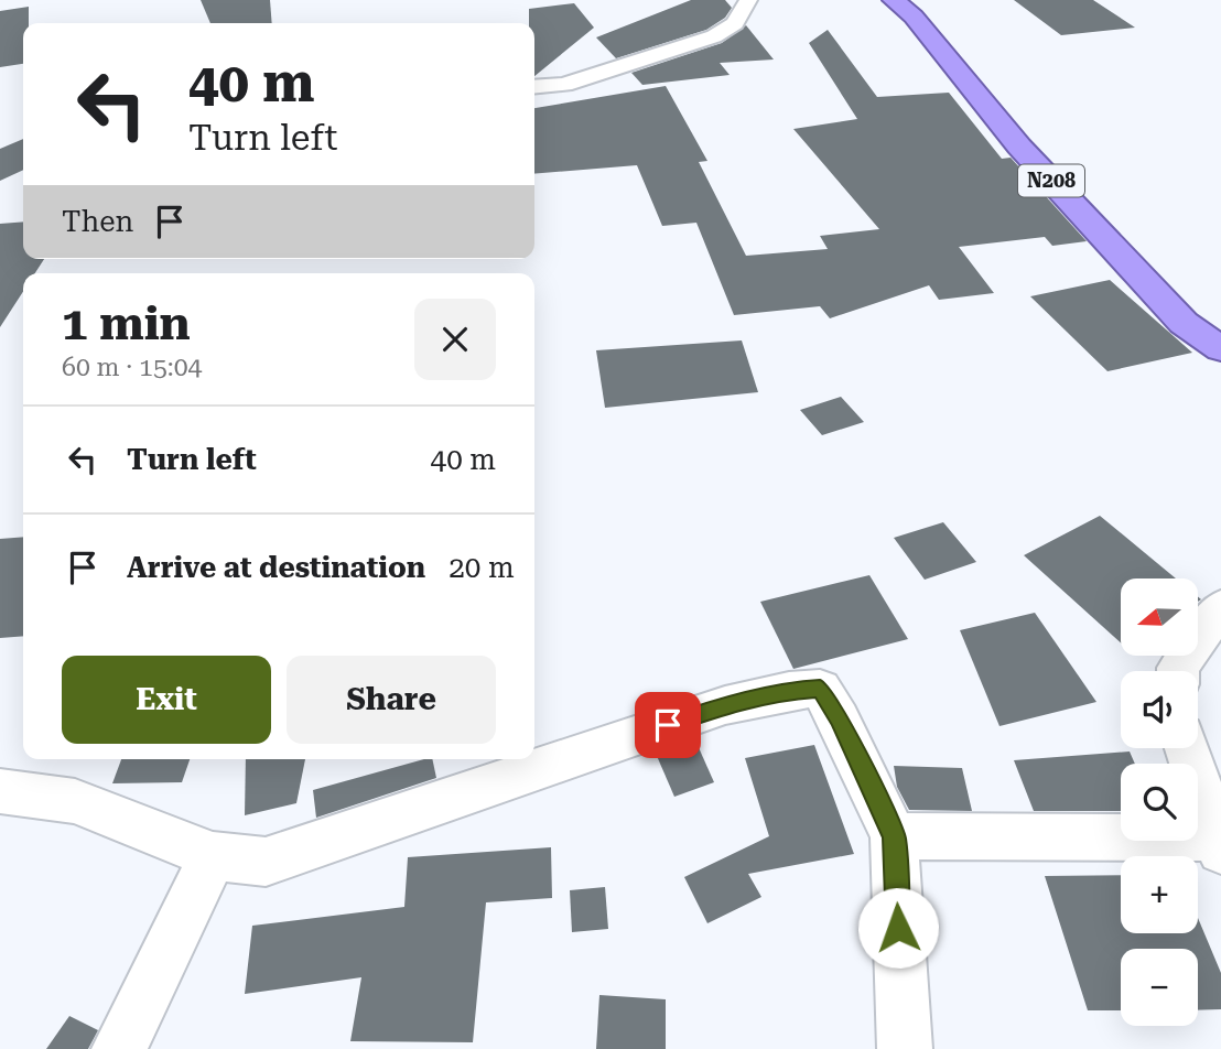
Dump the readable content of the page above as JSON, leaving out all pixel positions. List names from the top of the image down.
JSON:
{
  "streets": {
    "highway": ["N208"]
  },
  "north": "left",
  "page": {
    "turn": ["40 m", "Turn left"],
    "then": "Then",
    "heading": ["1 min", "60 m · 15:04"],
    "list": [
      {
        "name": "Turn left",
        "value": "40 m"
      },
      {
        "name": "Arrive at destination",
        "value": "20 m"
      }
    ],
    "map_buttons": ["+", "−"],
    "buttons": ["Exit", "Share"]
  }
}
